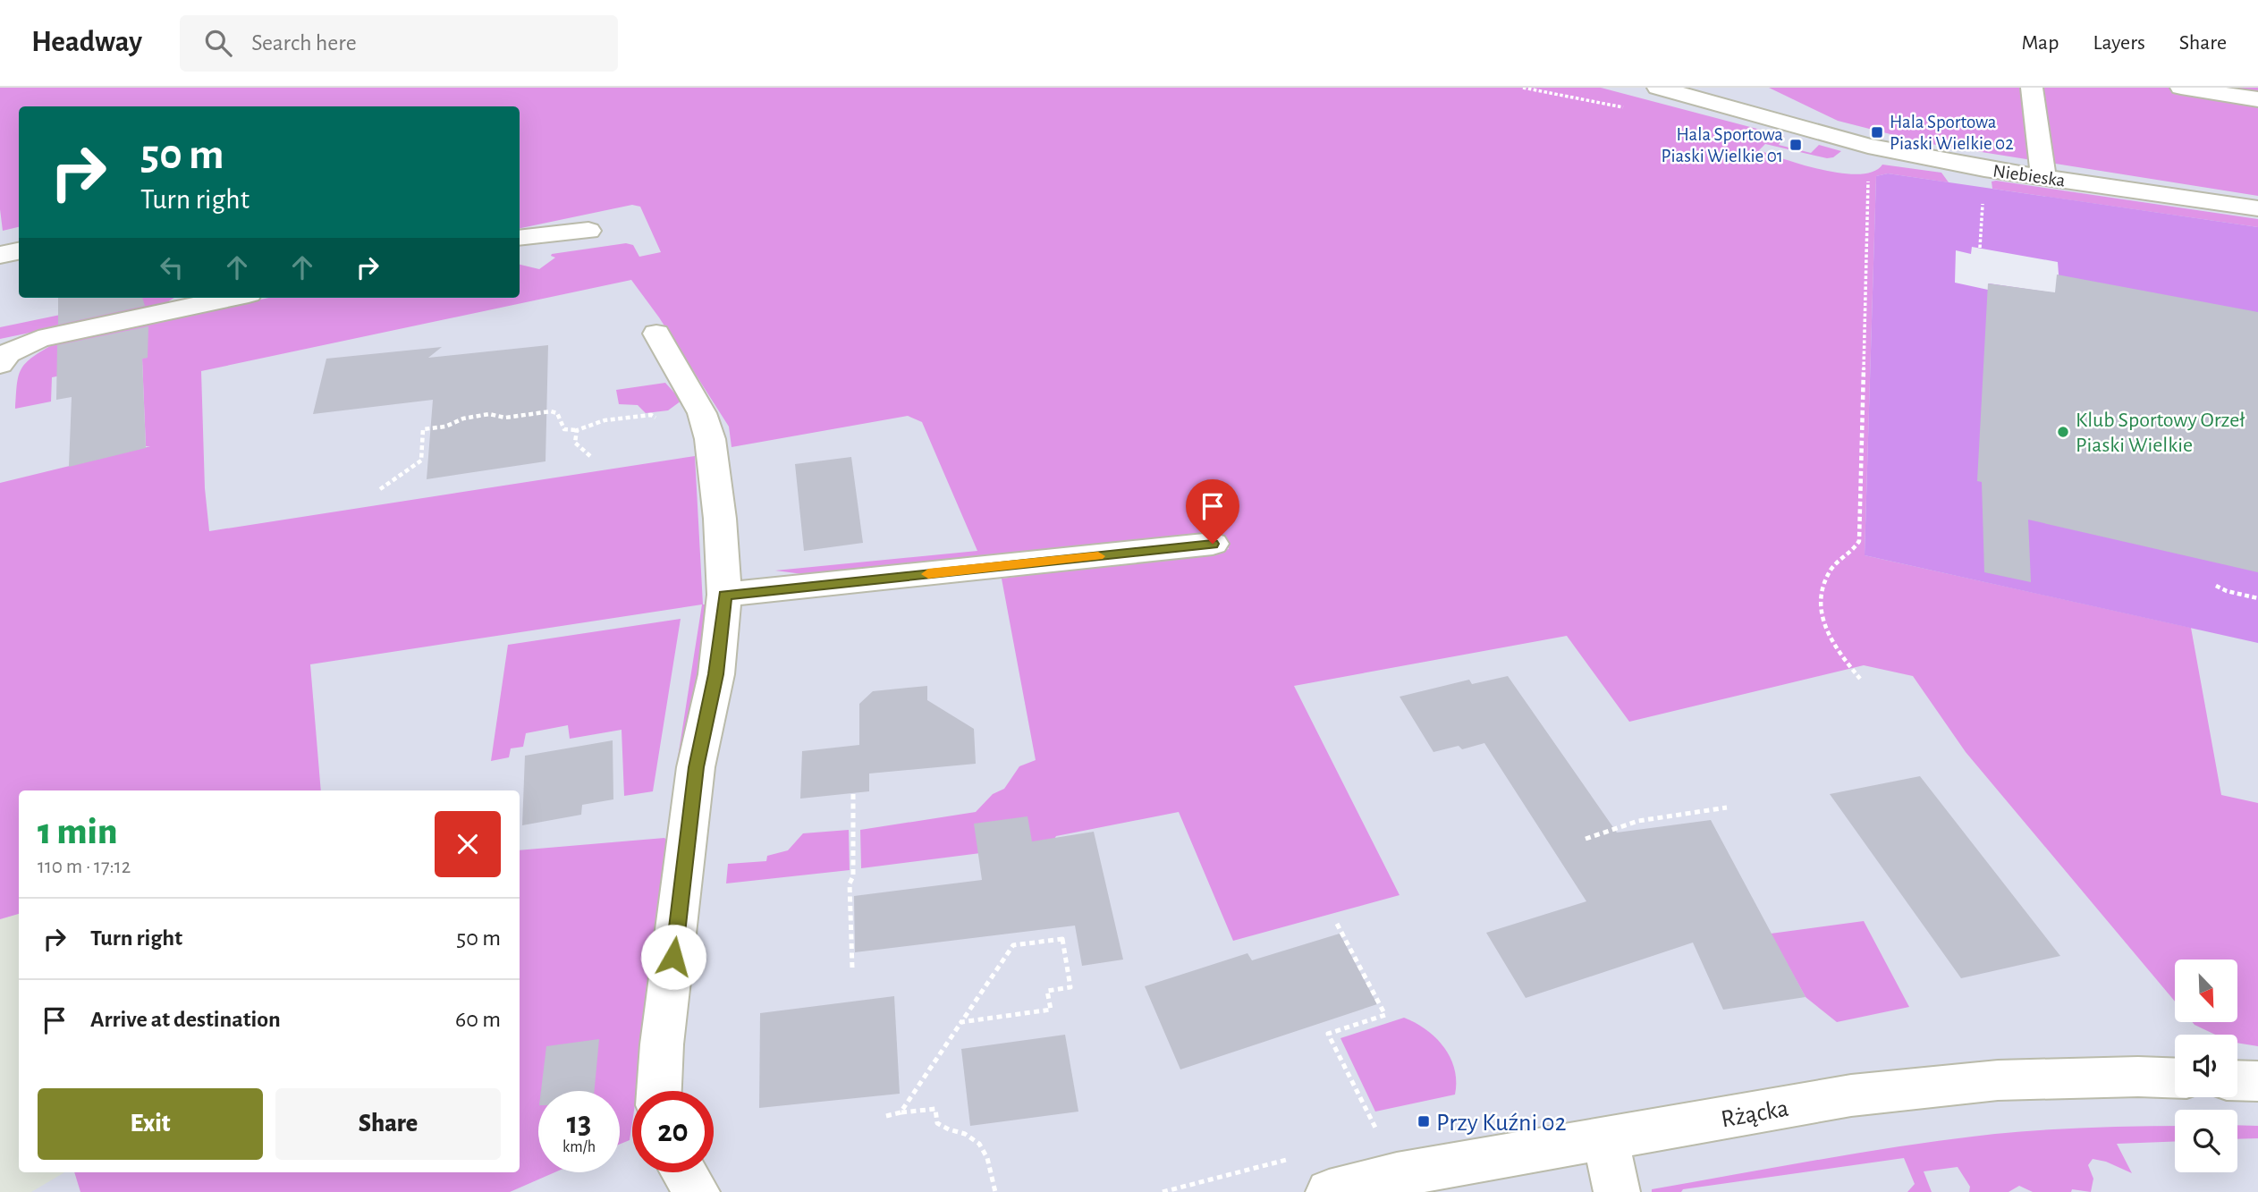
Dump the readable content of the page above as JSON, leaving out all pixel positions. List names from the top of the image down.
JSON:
{
  "streets": {
    "street": ["Niebieska", "Rżącka"]
  },
  "places": {
    "transit": ["Hala Sportowa Piaski Wielkie 02", "Hala Sportowa Piaski Wielkie 01", "Przy Kuźni 02"],
    "other": ["Klub Sportowy Orzeł Piaski Wielkie"]
  },
  "north": "bottom right",
  "page": {
    "header": "Headway",
    "search": "Search here",
    "nav": ["Map", "Layers", "Share"],
    "turn": ["50 m", "Turn right"],
    "heading": ["1 min", "110 m · 17:12"],
    "list": [
      {
        "name": "Turn right",
        "value": "50 m"
      },
      {
        "name": "Arrive at destination",
        "value": "60 m"
      }
    ],
    "buttons": ["Exit", "Share"],
    "speed": "13 km/h",
    "limit": "20"
  }
}
